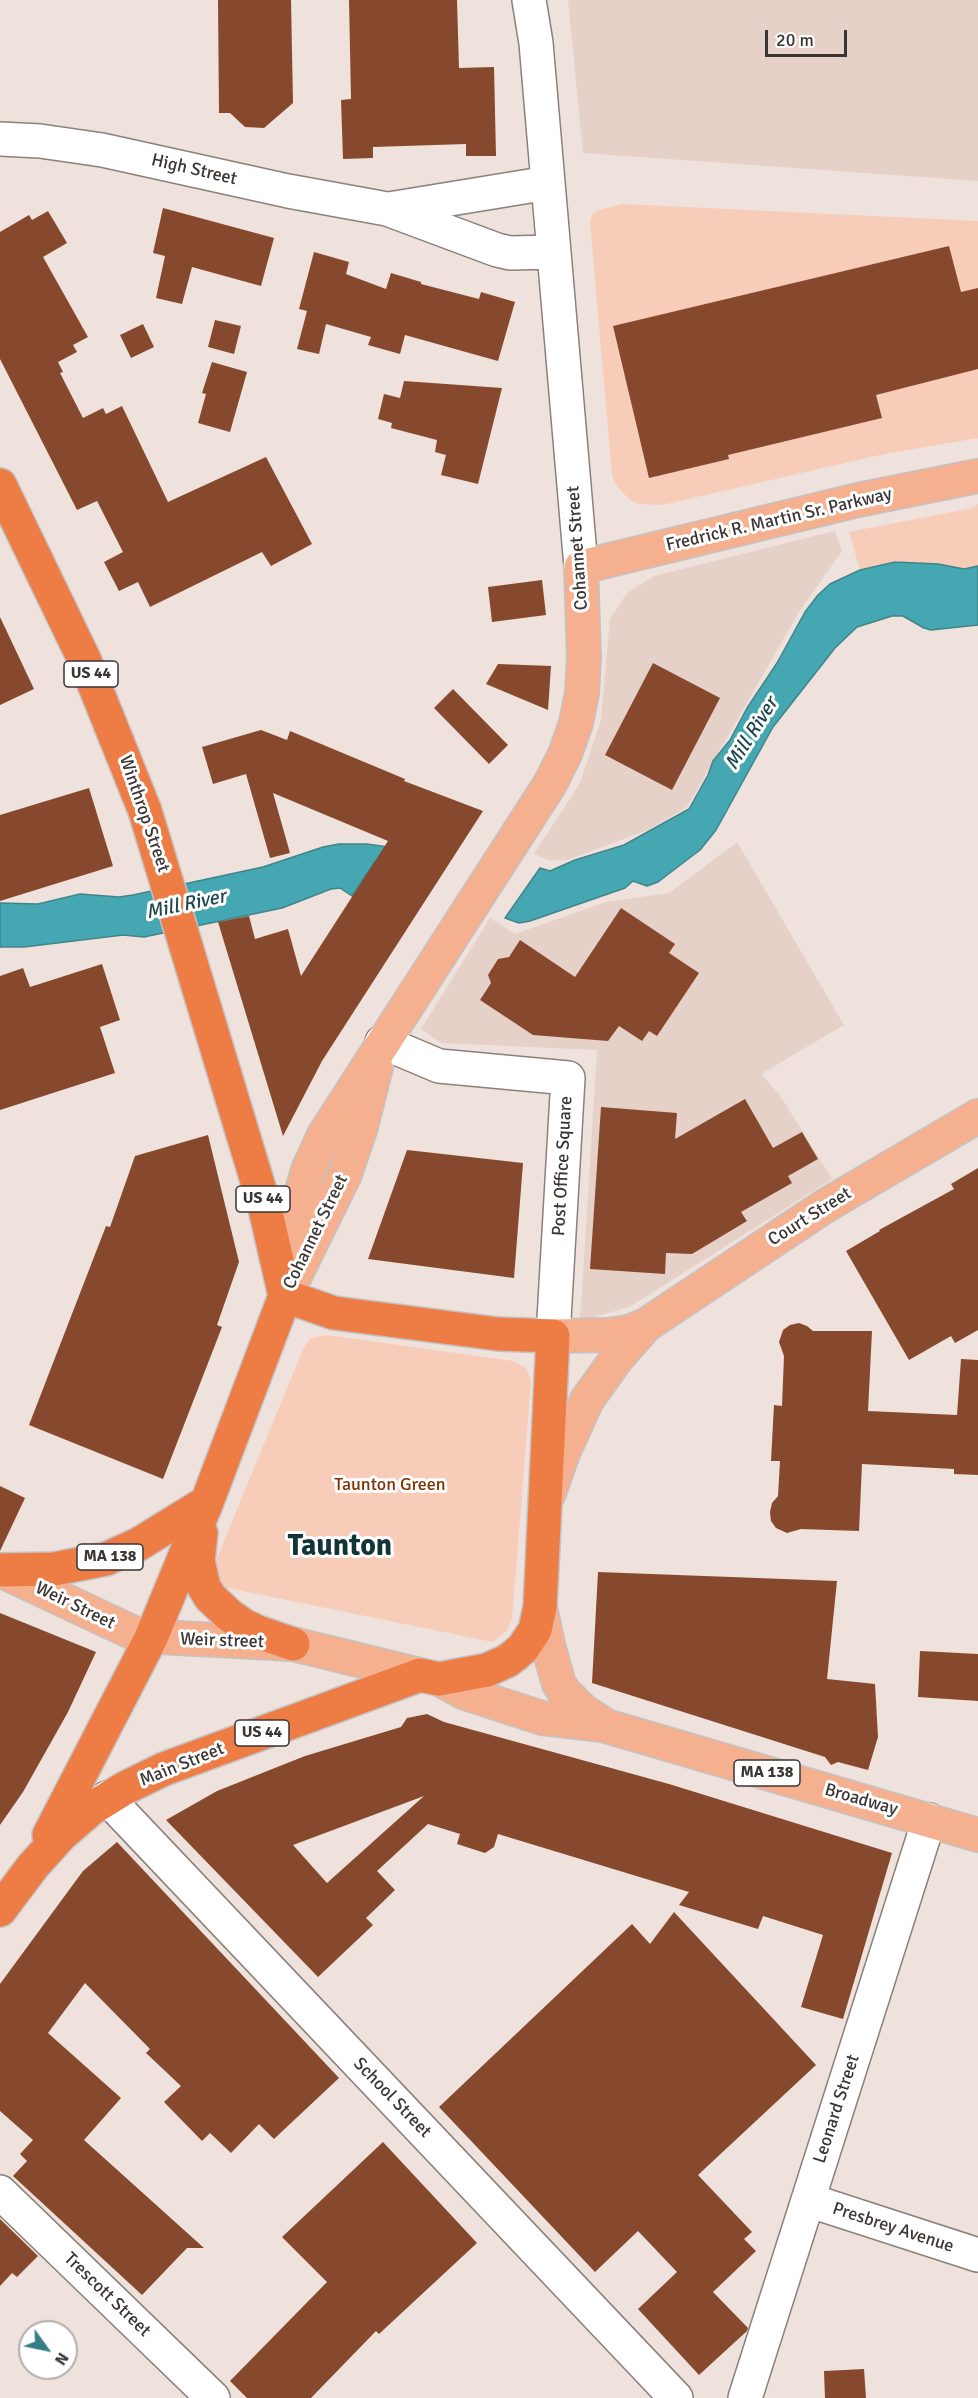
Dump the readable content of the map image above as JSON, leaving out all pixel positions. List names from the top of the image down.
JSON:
{
  "streets": {
    "highway": [
      "US 44",
      "Winthrop Street",
      "MA 138",
      "Main Street"
    ],
    "main road": [
      "Fredrick R. Martin Sr. Parkway",
      "Cohannet Street",
      "Court Street",
      "Weir Street",
      "Weir street",
      "Broadway"
    ],
    "street": [
      "High Street",
      "Post Office Square",
      "School Street",
      "Leonard Street",
      "Presbrey Avenue",
      "Trescott Street"
    ]
  },
  "crossings": [
    ["High Street", "Cohannet Street"],
    ["Fredrick R. Martin Sr. Parkway", "Cohannet Street"],
    ["Cohannet Street", "US 44"],
    ["Cohannet Street", "Winthrop Street"],
    ["Cohannet Street", "Post Office Square"],
    ["US 44", "Winthrop Street"],
    ["US 44", "Post Office Square"],
    ["US 44", "Court Street"],
    ["US 44", "MA 138"],
    ["US 44", "Weir Street"],
    ["US 44", "Weir street"],
    ["US 44", "Main Street"],
    ["US 44", "Broadway"],
    ["Post Office Square", "Court Street"],
    ["MA 138", "Weir Street"],
    ["MA 138", "Weir street"],
    ["MA 138", "Main Street"],
    ["MA 138", "Broadway"],
    ["Weir Street", "Weir street"],
    ["Weir Street", "Main Street"],
    ["Weir street", "Main Street"],
    ["Main Street", "Broadway"],
    ["Main Street", "School Street"],
    ["Broadway", "Leonard Street"],
    ["Leonard Street", "Presbrey Avenue"]
  ],
  "districts": ["Taunton"],
  "water": ["Mill River"],
  "parks": ["Taunton Green"],
  "scale_bar": "20 m",
  "north": "bottom right"
}
